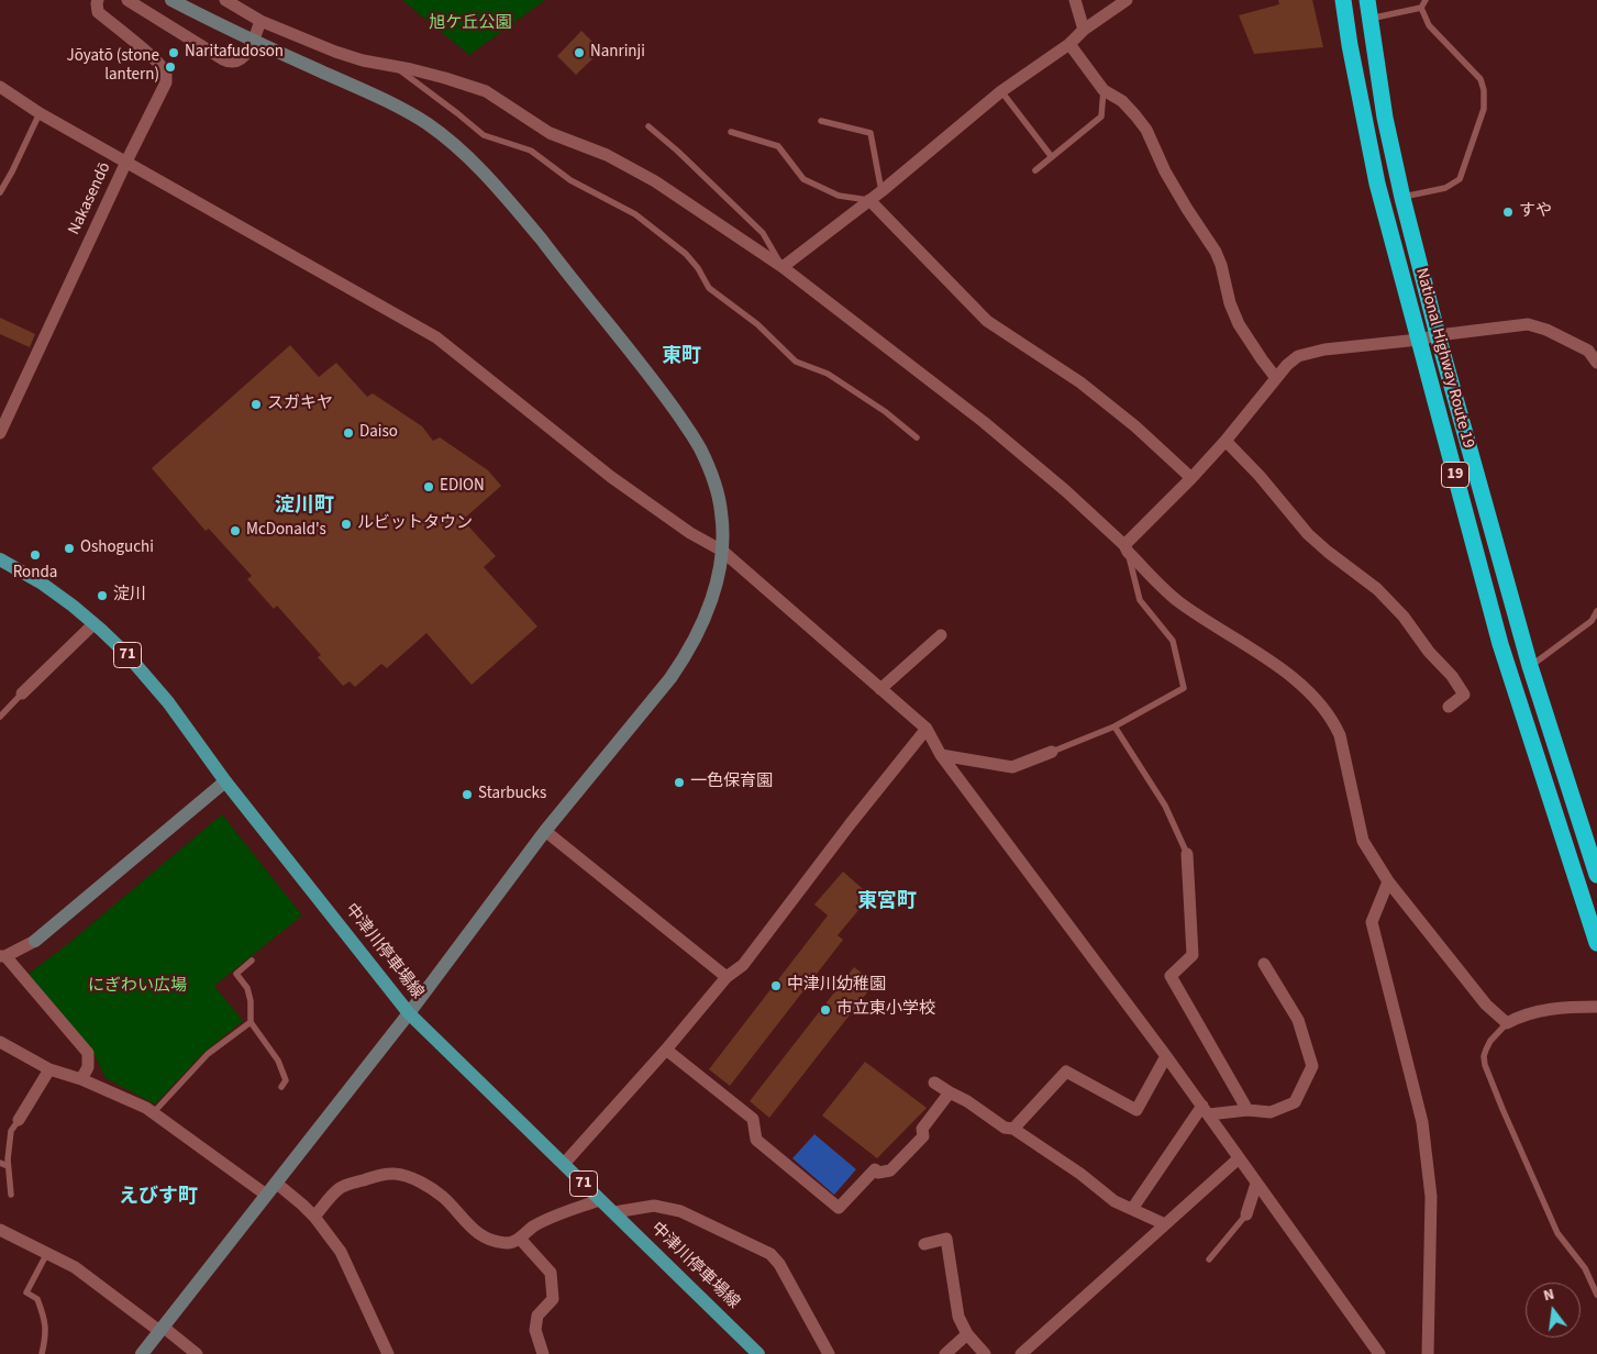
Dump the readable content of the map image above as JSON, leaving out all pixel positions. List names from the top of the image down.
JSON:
{
  "streets": {
    "highway": ["National Highway Route 19", "19"],
    "main road": ["71", "中津川停車場線"],
    "street": ["Nakasendō"]
  },
  "districts": [
    "東町",
    "淀川町",
    "東宮町",
    "えびす町"
  ],
  "parks": ["旭ケ丘公園", "にぎわい広場"],
  "places": [
    "Naritafudoson",
    "Nanrinji",
    "Jōyatō (stone lantern)",
    "すや",
    "スガキヤ",
    "Daiso",
    "EDION",
    "ルビットタウン",
    "McDonald's",
    "Oshoguchi",
    "Ronda",
    "淀川",
    "一色保育園",
    "Starbucks",
    "中津川幼稚園",
    "市立東小学校"
  ],
  "north": "top"
}
